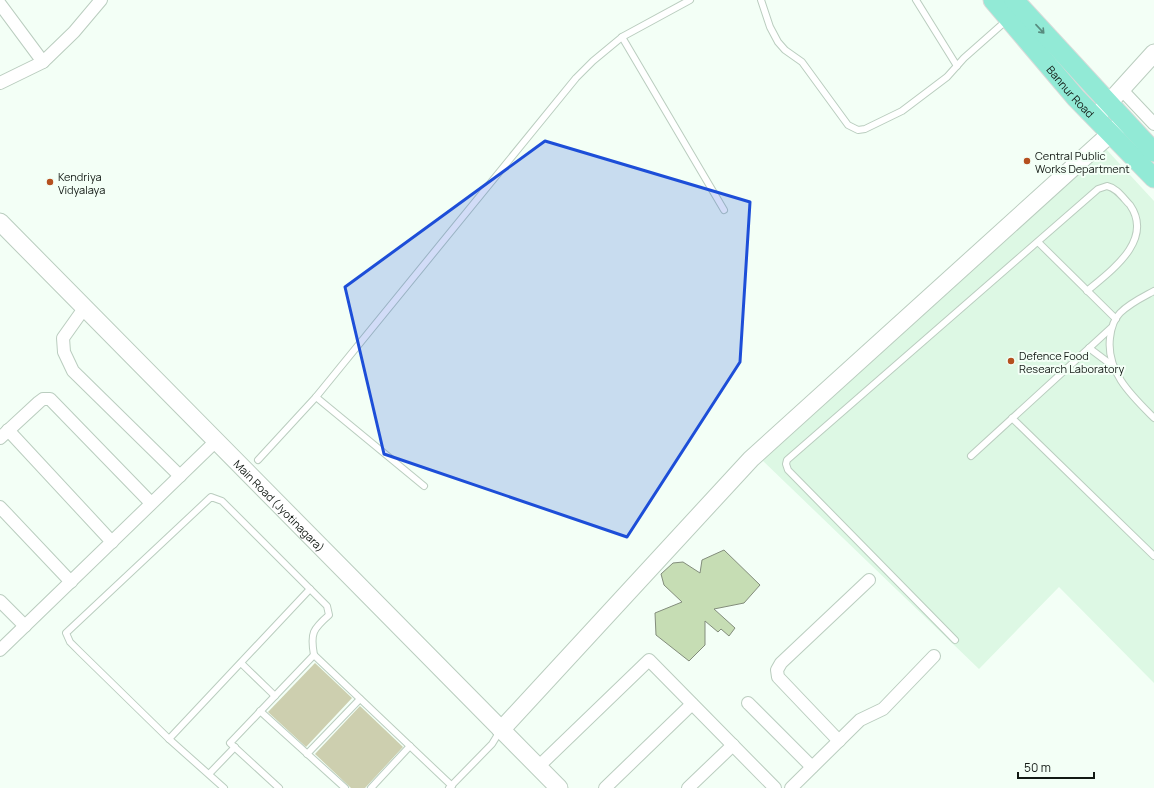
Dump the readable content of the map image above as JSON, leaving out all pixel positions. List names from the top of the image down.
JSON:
{
  "streets": {
    "main road": ["Bannur Road"],
    "street": ["Main Road (Jyotinagara)"]
  },
  "places": ["Central Public Works Department", "Kendriya Vidyalaya", "Defence Food Research Laboratory"],
  "scale_bar": "50 m"
}
